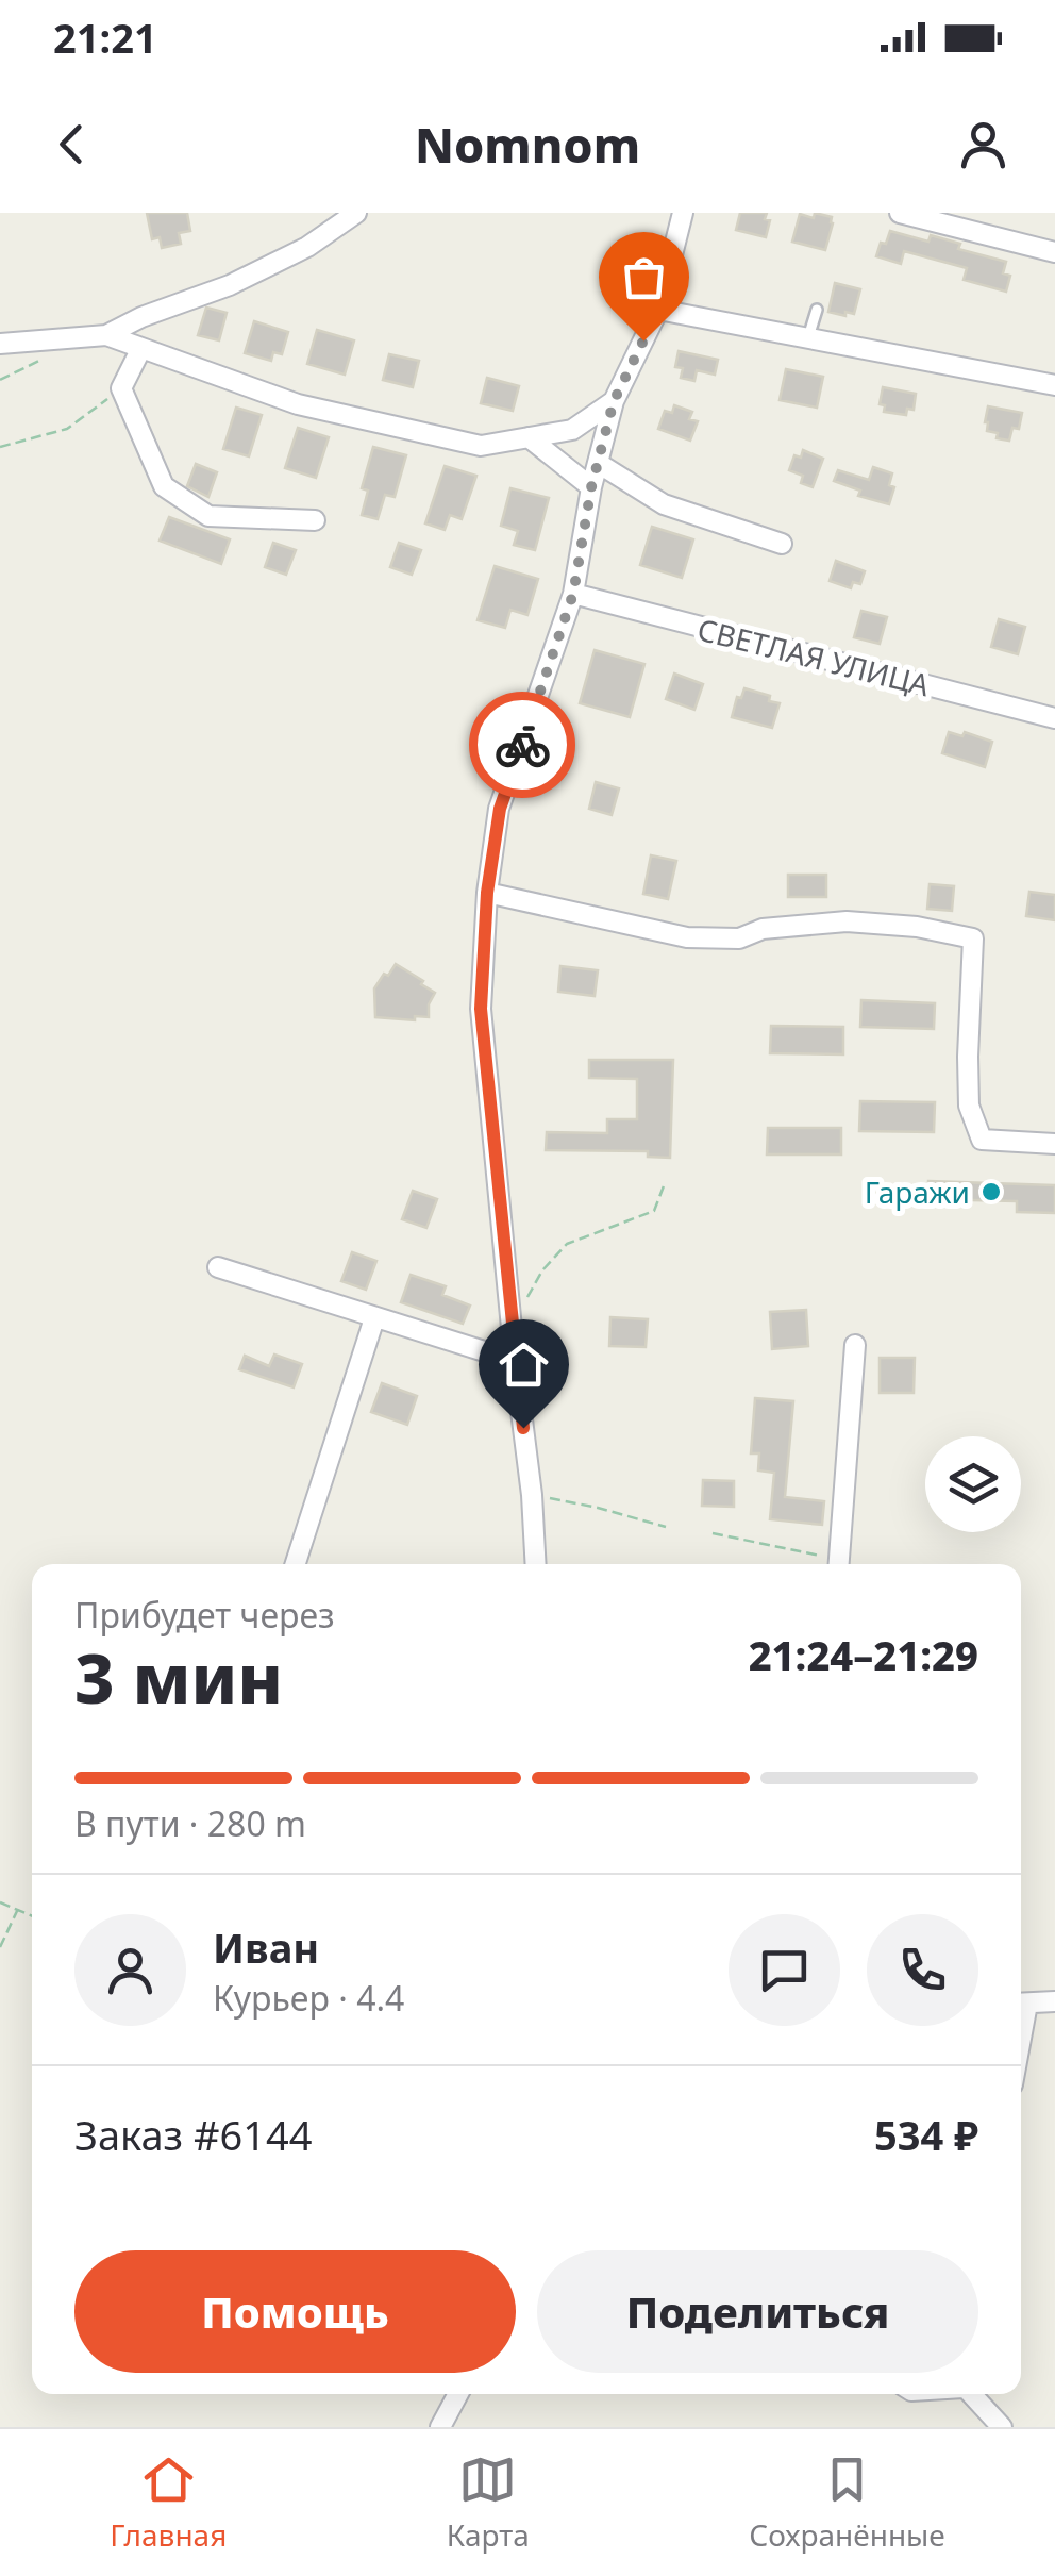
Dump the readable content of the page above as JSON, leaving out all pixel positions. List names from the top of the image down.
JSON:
{
  "streets": {
    "street": ["СВЕТЛАЯ УЛИЦА"]
  },
  "places": ["Гаражи"],
  "page": {
    "status": "21:21",
    "header": "Nomnom",
    "heading": ["3 мин", "Прибудет через", "21:24–21:29"],
    "panel": [
      "Иван",
      "Курьер · 4.4",
      "Заказ #6144",
      "534 ₽"
    ],
    "bar": "В пути · 280 m",
    "buttons": ["Помощь", "Поделиться"],
    "tabs": ["Главная", "Карта", "Сохранённые"]
  }
}
